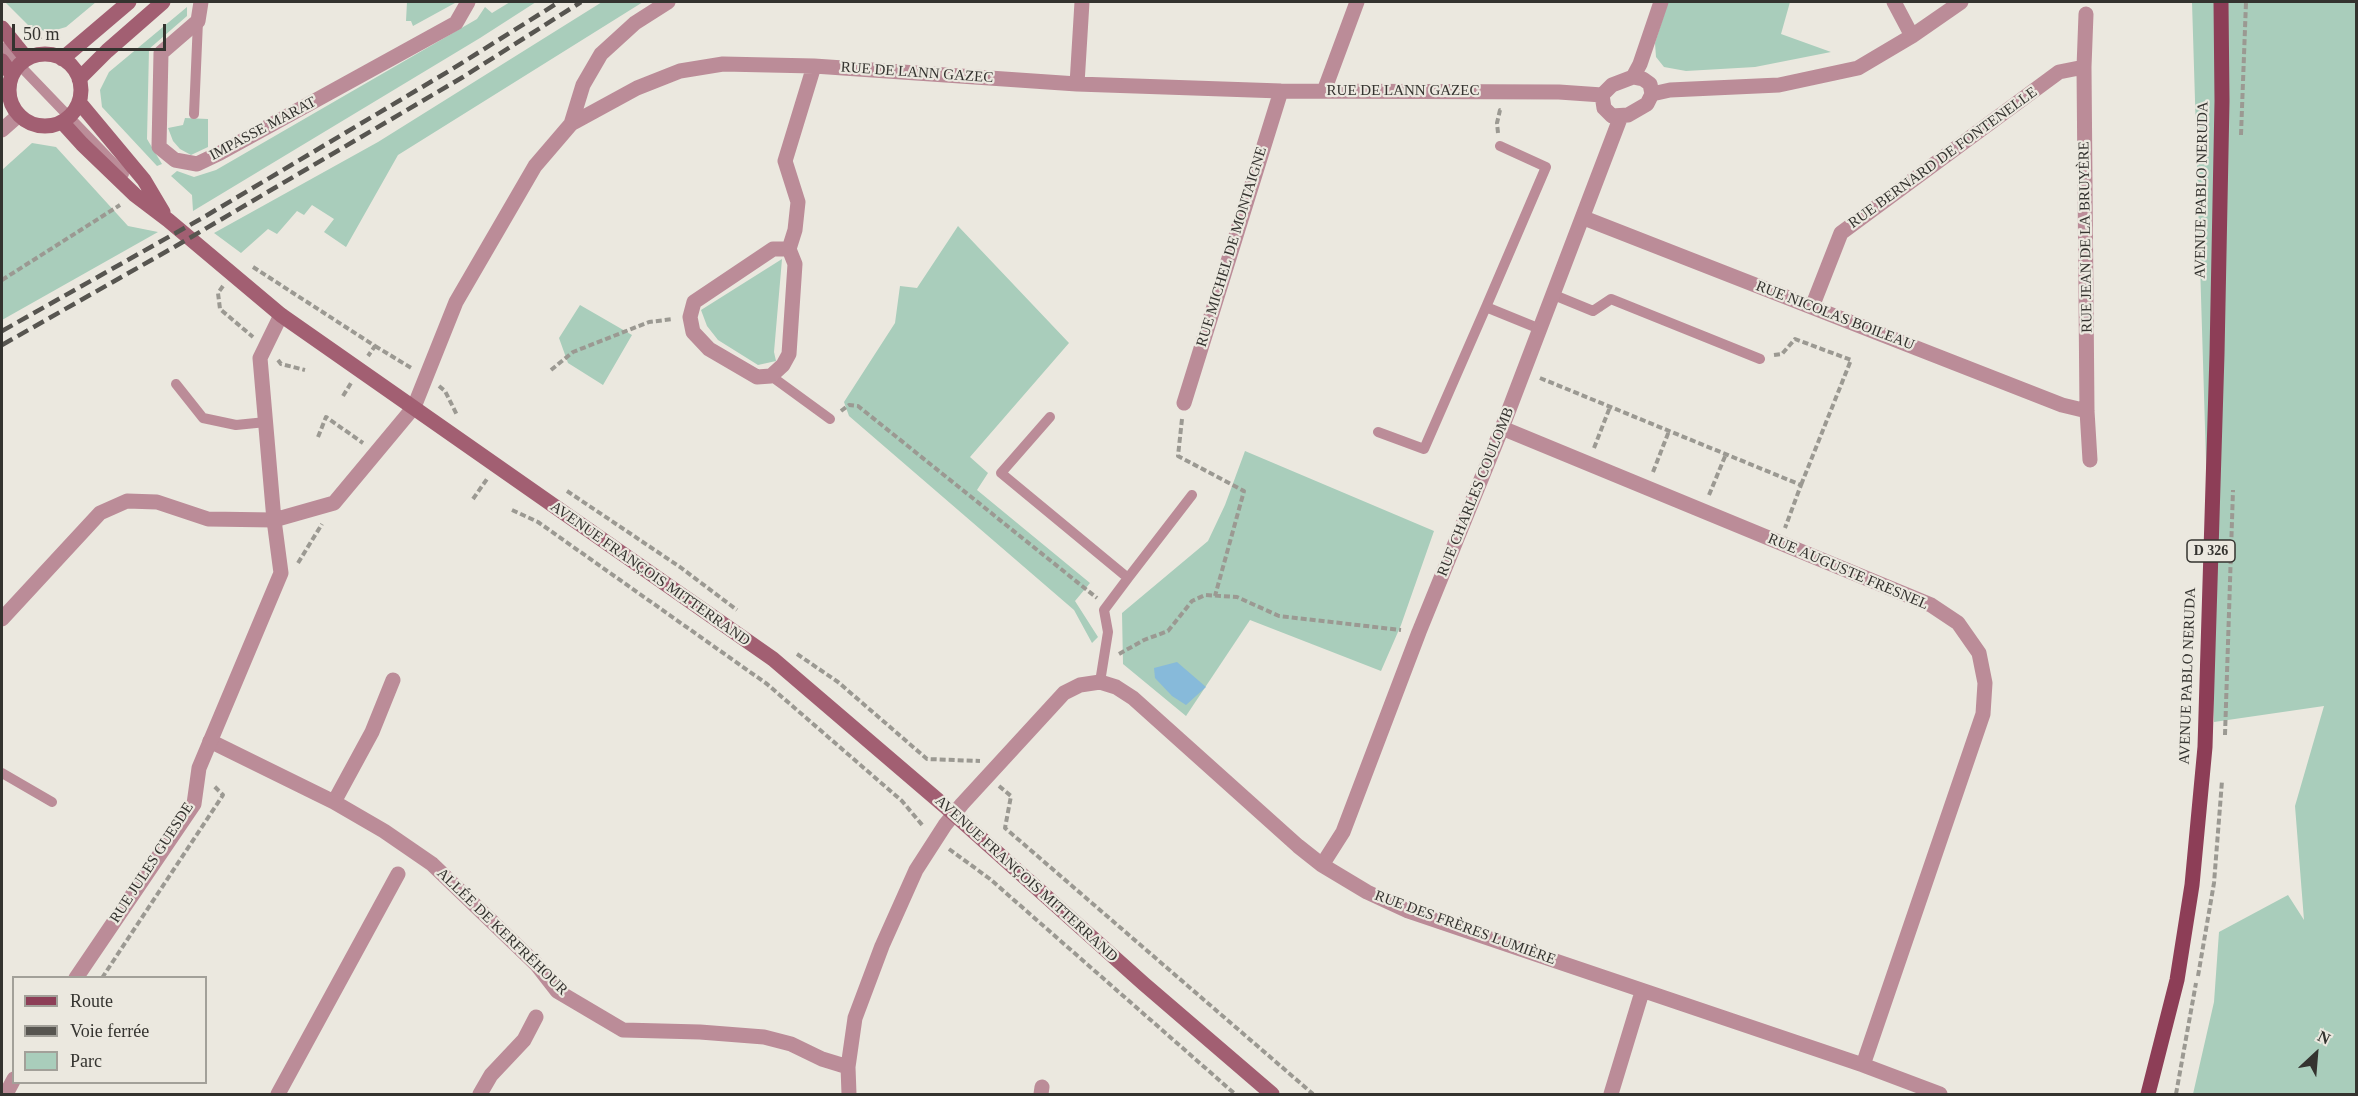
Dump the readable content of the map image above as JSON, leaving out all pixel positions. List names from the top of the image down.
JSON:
{
  "streets": {
    "main road": ["AVENUE PABLO NERUDA", "D 326", "AVENUE FRANÇOIS MITTERRAND"],
    "street": [
      "RUE DE LANN GAZEC",
      "IMPASSE MARAT",
      "RUE BERNARD DE FONTENELLE",
      "RUE JEAN DE LA BRUYÈRE",
      "RUE MICHEL DE MONTAIGNE",
      "RUE NICOLAS BOILEAU",
      "RUE CHARLES COULOMB",
      "RUE AUGUSTE FRESNEL",
      "RUE JULES GUESDE",
      "RUE DES FRÈRES LUMIÈRE",
      "ALLÉE DE KERFRÉHOUR"
    ]
  },
  "crossings": [
    ["RUE DE LANN GAZEC", "RUE MICHEL DE MONTAIGNE"],
    ["RUE DE LANN GAZEC", "RUE CHARLES COULOMB"],
    ["RUE DE LANN GAZEC", "AVENUE FRANÇOIS MITTERRAND"],
    ["RUE BERNARD DE FONTENELLE", "RUE JEAN DE LA BRUYÈRE"],
    ["RUE BERNARD DE FONTENELLE", "RUE NICOLAS BOILEAU"],
    ["RUE JEAN DE LA BRUYÈRE", "RUE NICOLAS BOILEAU"],
    ["RUE NICOLAS BOILEAU", "RUE CHARLES COULOMB"],
    ["RUE CHARLES COULOMB", "RUE AUGUSTE FRESNEL"],
    ["RUE CHARLES COULOMB", "RUE DES FRÈRES LUMIÈRE"],
    ["RUE AUGUSTE FRESNEL", "RUE DES FRÈRES LUMIÈRE"],
    ["RUE JULES GUESDE", "ALLÉE DE KERFRÉHOUR"]
  ],
  "legend": ["Route", "Voie ferrée", "Parc"],
  "scale_bar": "50 m",
  "north": "top right"
}
